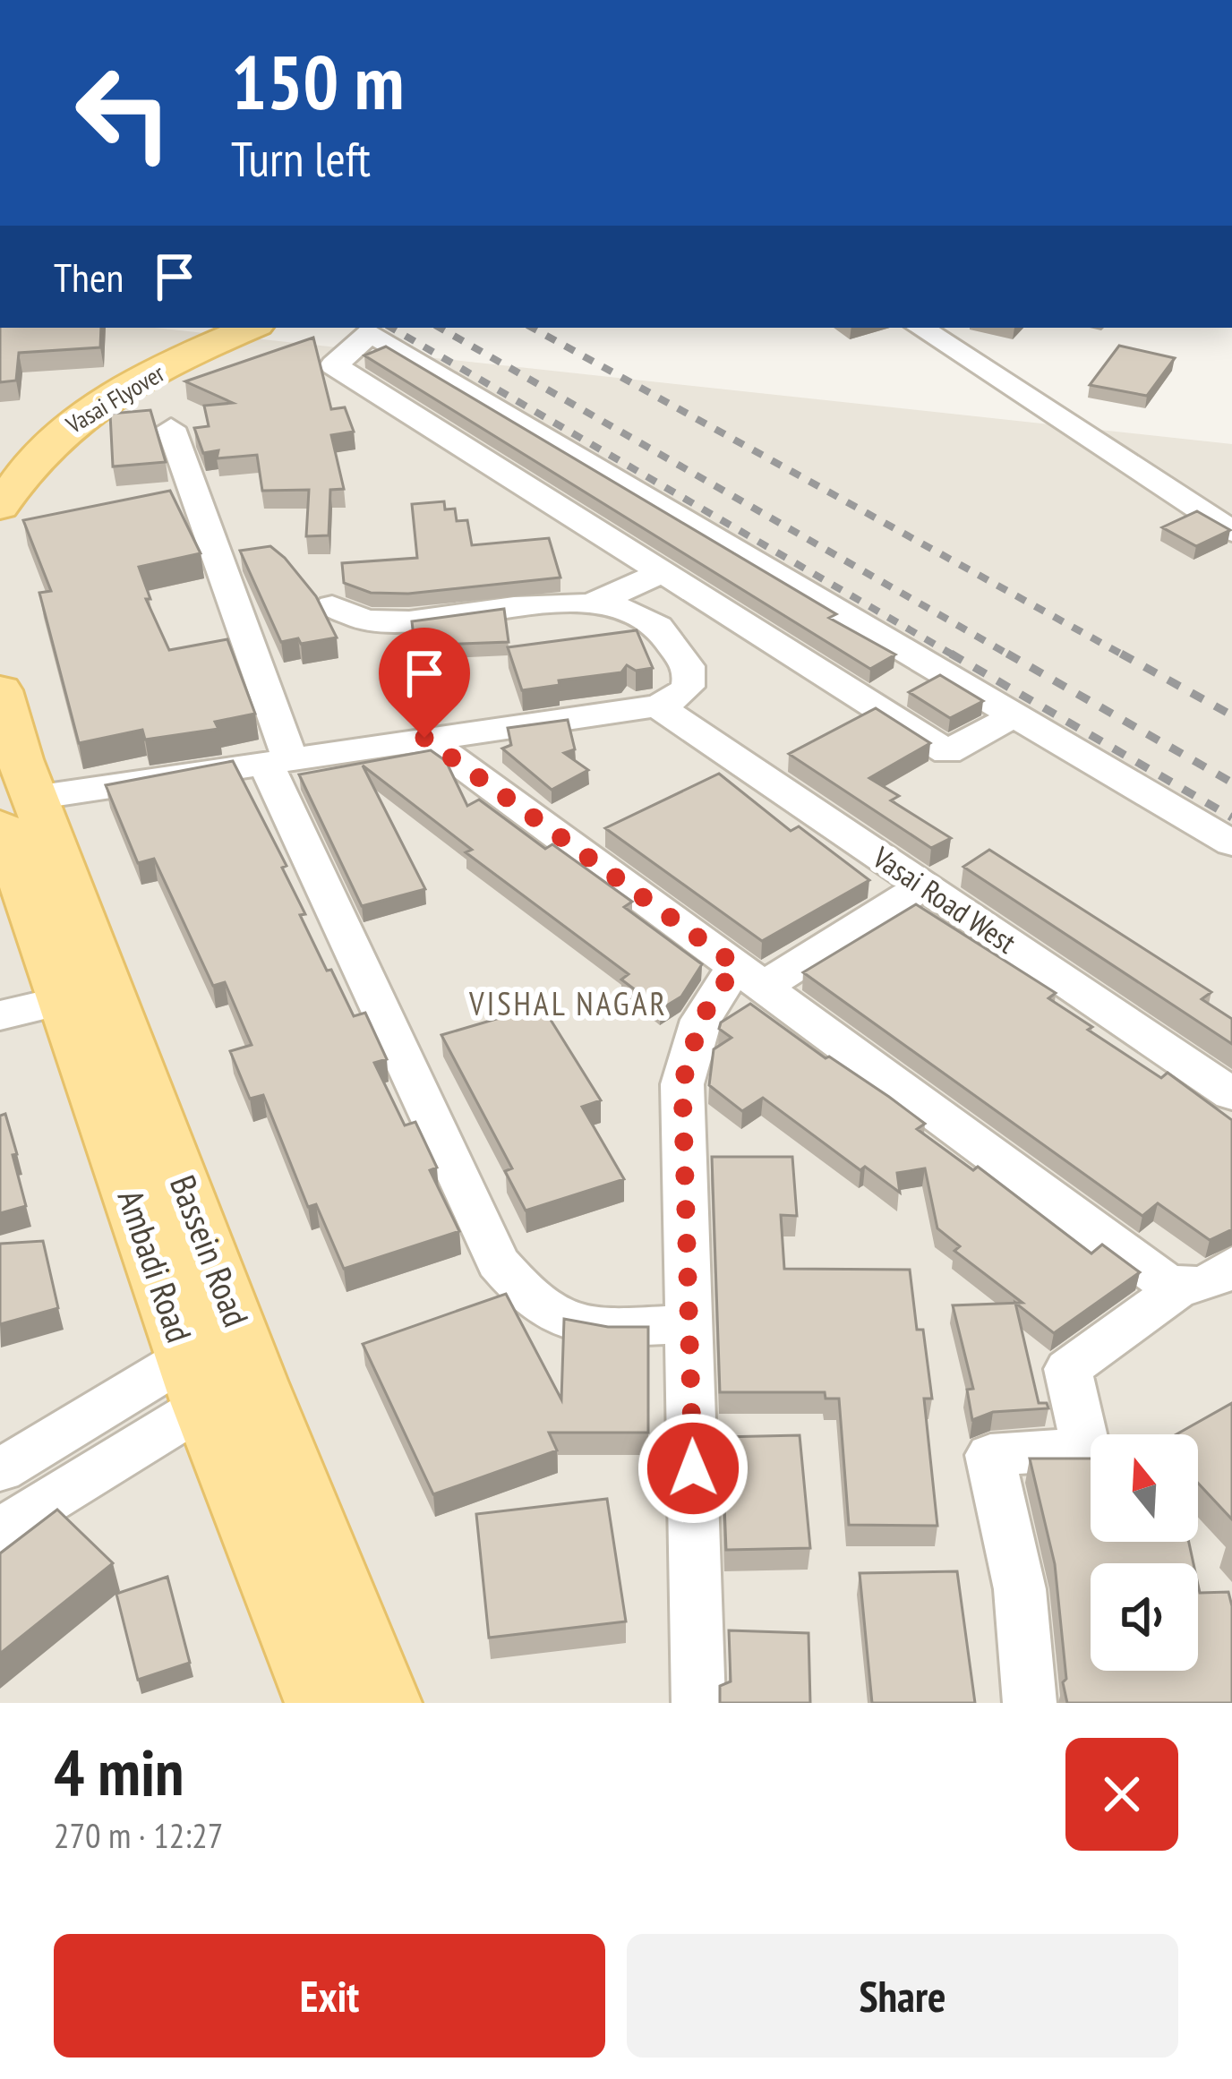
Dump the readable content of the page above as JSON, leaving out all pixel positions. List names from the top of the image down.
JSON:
{
  "streets": {
    "main road": ["Vasai Flyover", "Bassein Road", "Ambadi Road"],
    "street": ["Vasai Road West"]
  },
  "crossings": [
    ["Bassein Road", "Ambadi Road"]
  ],
  "districts": ["VISHAL NAGAR"],
  "north": "top",
  "page": {
    "turn": ["150 m", "Turn left"],
    "then": "Then",
    "heading": ["4 min", "270 m · 12:27"],
    "buttons": ["Exit", "Share"]
  }
}
